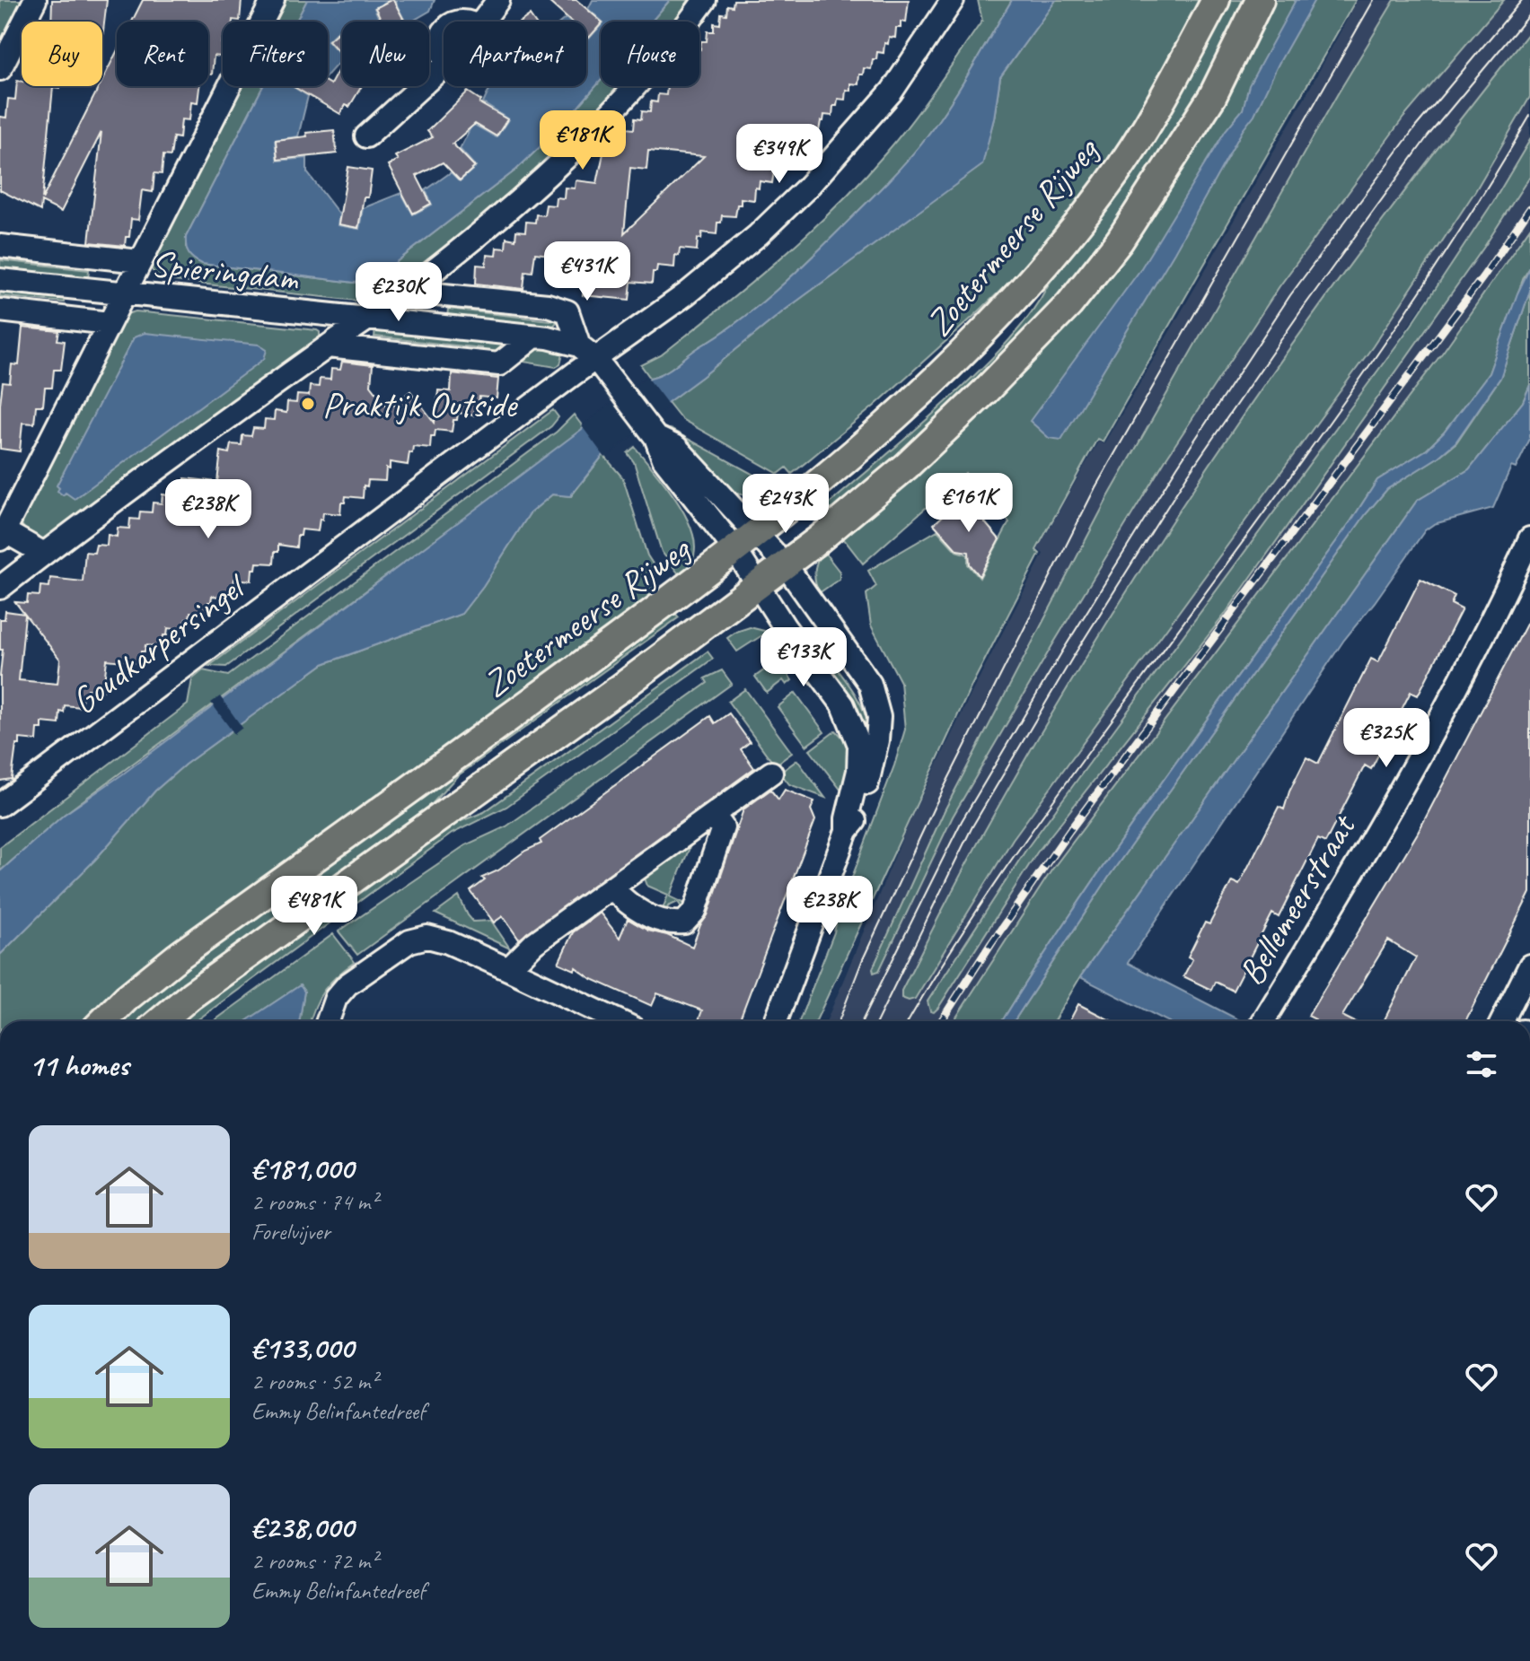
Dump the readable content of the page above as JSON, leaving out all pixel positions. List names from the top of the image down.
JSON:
{
  "streets": {
    "main road": ["Zoetermeerse Rijweg"],
    "street": ["Spieringdam", "Goudkarpersingel", "Bellemeerstraat"]
  },
  "crossings": [
    ["Spieringdam", "Goudkarpersingel"]
  ],
  "places": ["Praktijk Outside"],
  "page": {
    "chip": [
      "Buy",
      "Rent",
      "Filters",
      "New",
      "Apartment",
      "House"
    ],
    "price": [
      "€181K",
      "€349K",
      "€431K",
      "€230K",
      "€161K",
      "€243K",
      "€238K",
      "€133K",
      "€325K",
      "€481K",
      "€238K"
    ],
    "heading": "11 homes",
    "list": [
      {
        "name": "€181,000",
        "note": "2 rooms · 74 m² · Forelvijver"
      },
      {
        "name": "€133,000",
        "note": "2 rooms · 52 m² · Emmy Belinfantedreef"
      },
      {
        "name": "€238,000",
        "note": "2 rooms · 72 m² · Emmy Belinfantedreef"
      }
    ]
  }
}
